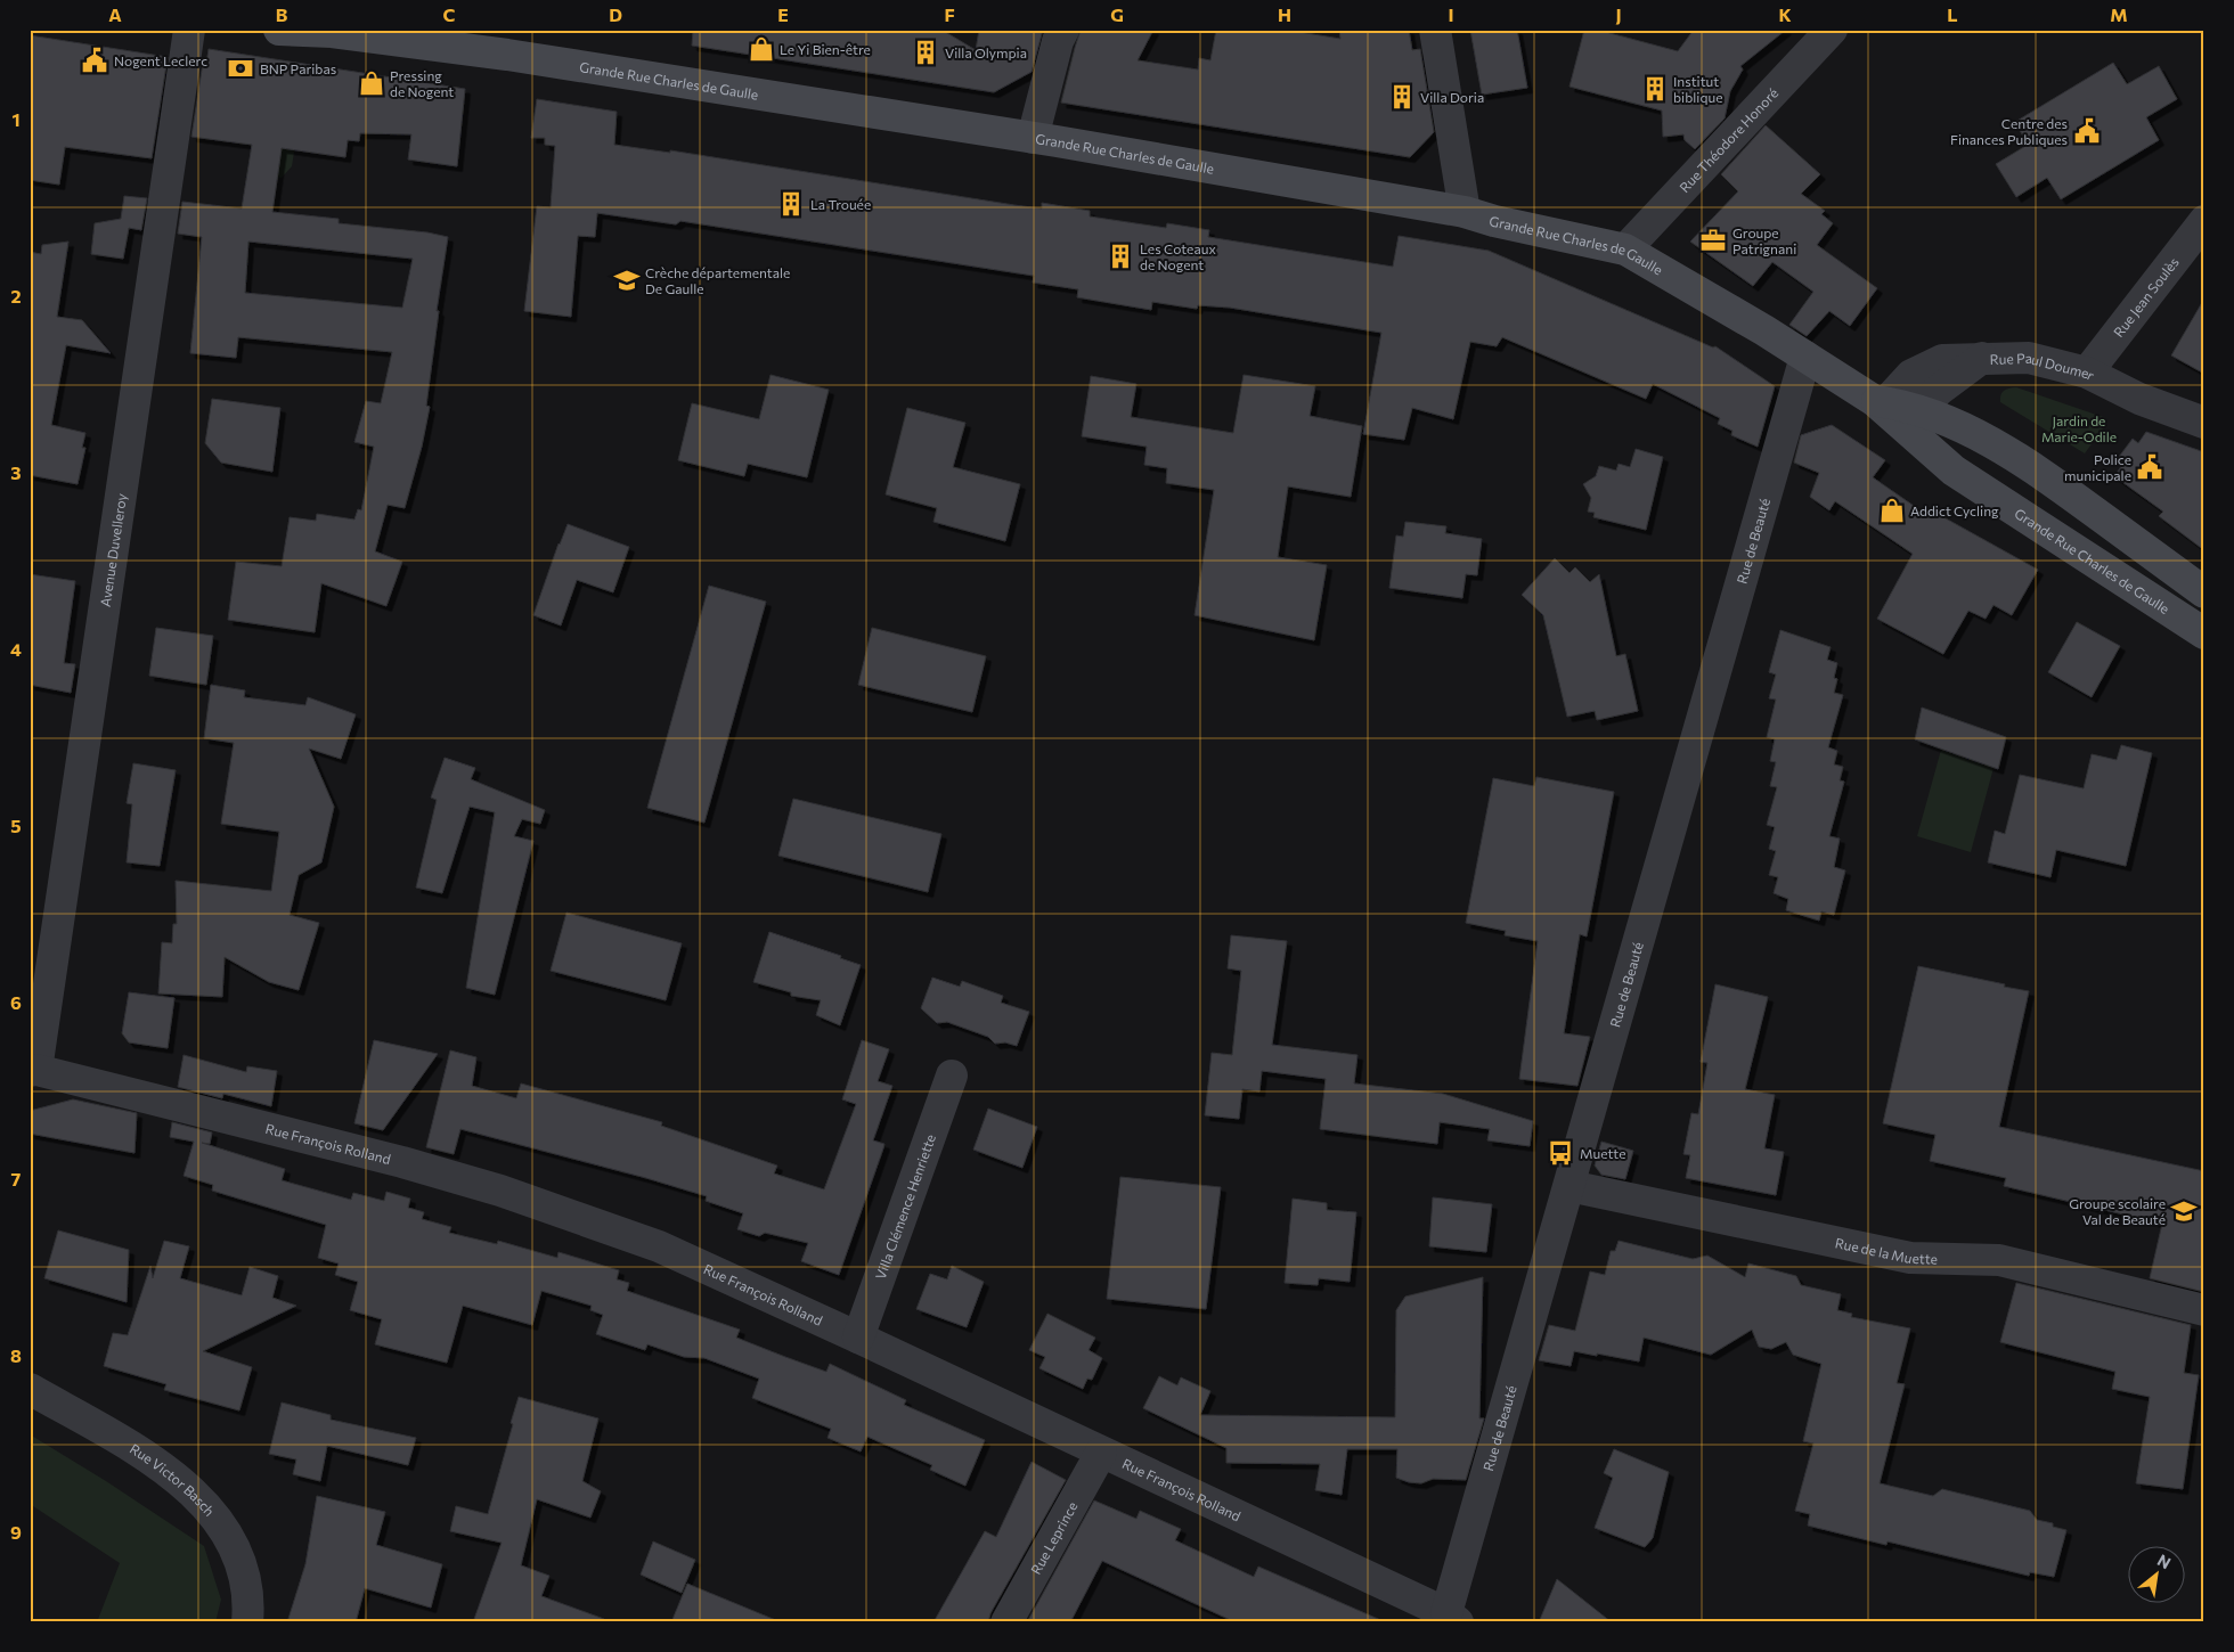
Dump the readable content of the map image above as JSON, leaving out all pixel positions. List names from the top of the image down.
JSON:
{
  "streets": {
    "main road": ["Grande Rue Charles de Gaulle"],
    "street": [
      "Rue Théodore Honoré",
      "Rue Jean Soulès",
      "Rue Paul Doumer",
      "Rue de Beauté",
      "Avenue Duvelleroy",
      "Rue François Rolland",
      "Villa Clémence Henriette",
      "Rue de la Muette",
      "Rue Victor Basch",
      "Rue Leprince"
    ]
  },
  "crossings": [
    ["Grande Rue Charles de Gaulle", "Rue Théodore Honoré"],
    ["Grande Rue Charles de Gaulle", "Rue Paul Doumer"],
    ["Grande Rue Charles de Gaulle", "Rue de Beauté"],
    ["Rue Jean Soulès", "Rue Paul Doumer"],
    ["Rue de Beauté", "Rue François Rolland"],
    ["Rue de Beauté", "Rue de la Muette"],
    ["Avenue Duvelleroy", "Rue François Rolland"],
    ["Rue François Rolland", "Villa Clémence Henriette"],
    ["Rue François Rolland", "Rue Leprince"]
  ],
  "parks": ["Jardin de Marie-Odile"],
  "places": {
    "shop": ["Le Yi Bien-être", "Pressing de Nogent", "Addict Cycling"],
    "building": [
      "Villa Olympia",
      "Institut biblique",
      "Villa Doria",
      "La Trouée",
      "Les Coteaux de Nogent"
    ],
    "public building": ["Nogent Leclerc", "Centre des Finances Publiques", "Police municipale"],
    "bank": ["BNP Paribas"],
    "office": ["Groupe Patrignani"],
    "school or university": ["Crèche départementale De Gaulle", "Groupe scolaire Val de Beauté"],
    "bus stop": ["Muette"]
  },
  "north": "top right",
  "grid": {
    "columns": [
      "A",
      "B",
      "C",
      "D",
      "E",
      "F",
      "G",
      "H",
      "I",
      "J",
      "K",
      "L",
      "M"
    ],
    "rows": [
      "1",
      "2",
      "3",
      "4",
      "5",
      "6",
      "7",
      "8",
      "9"
    ]
  }
}
